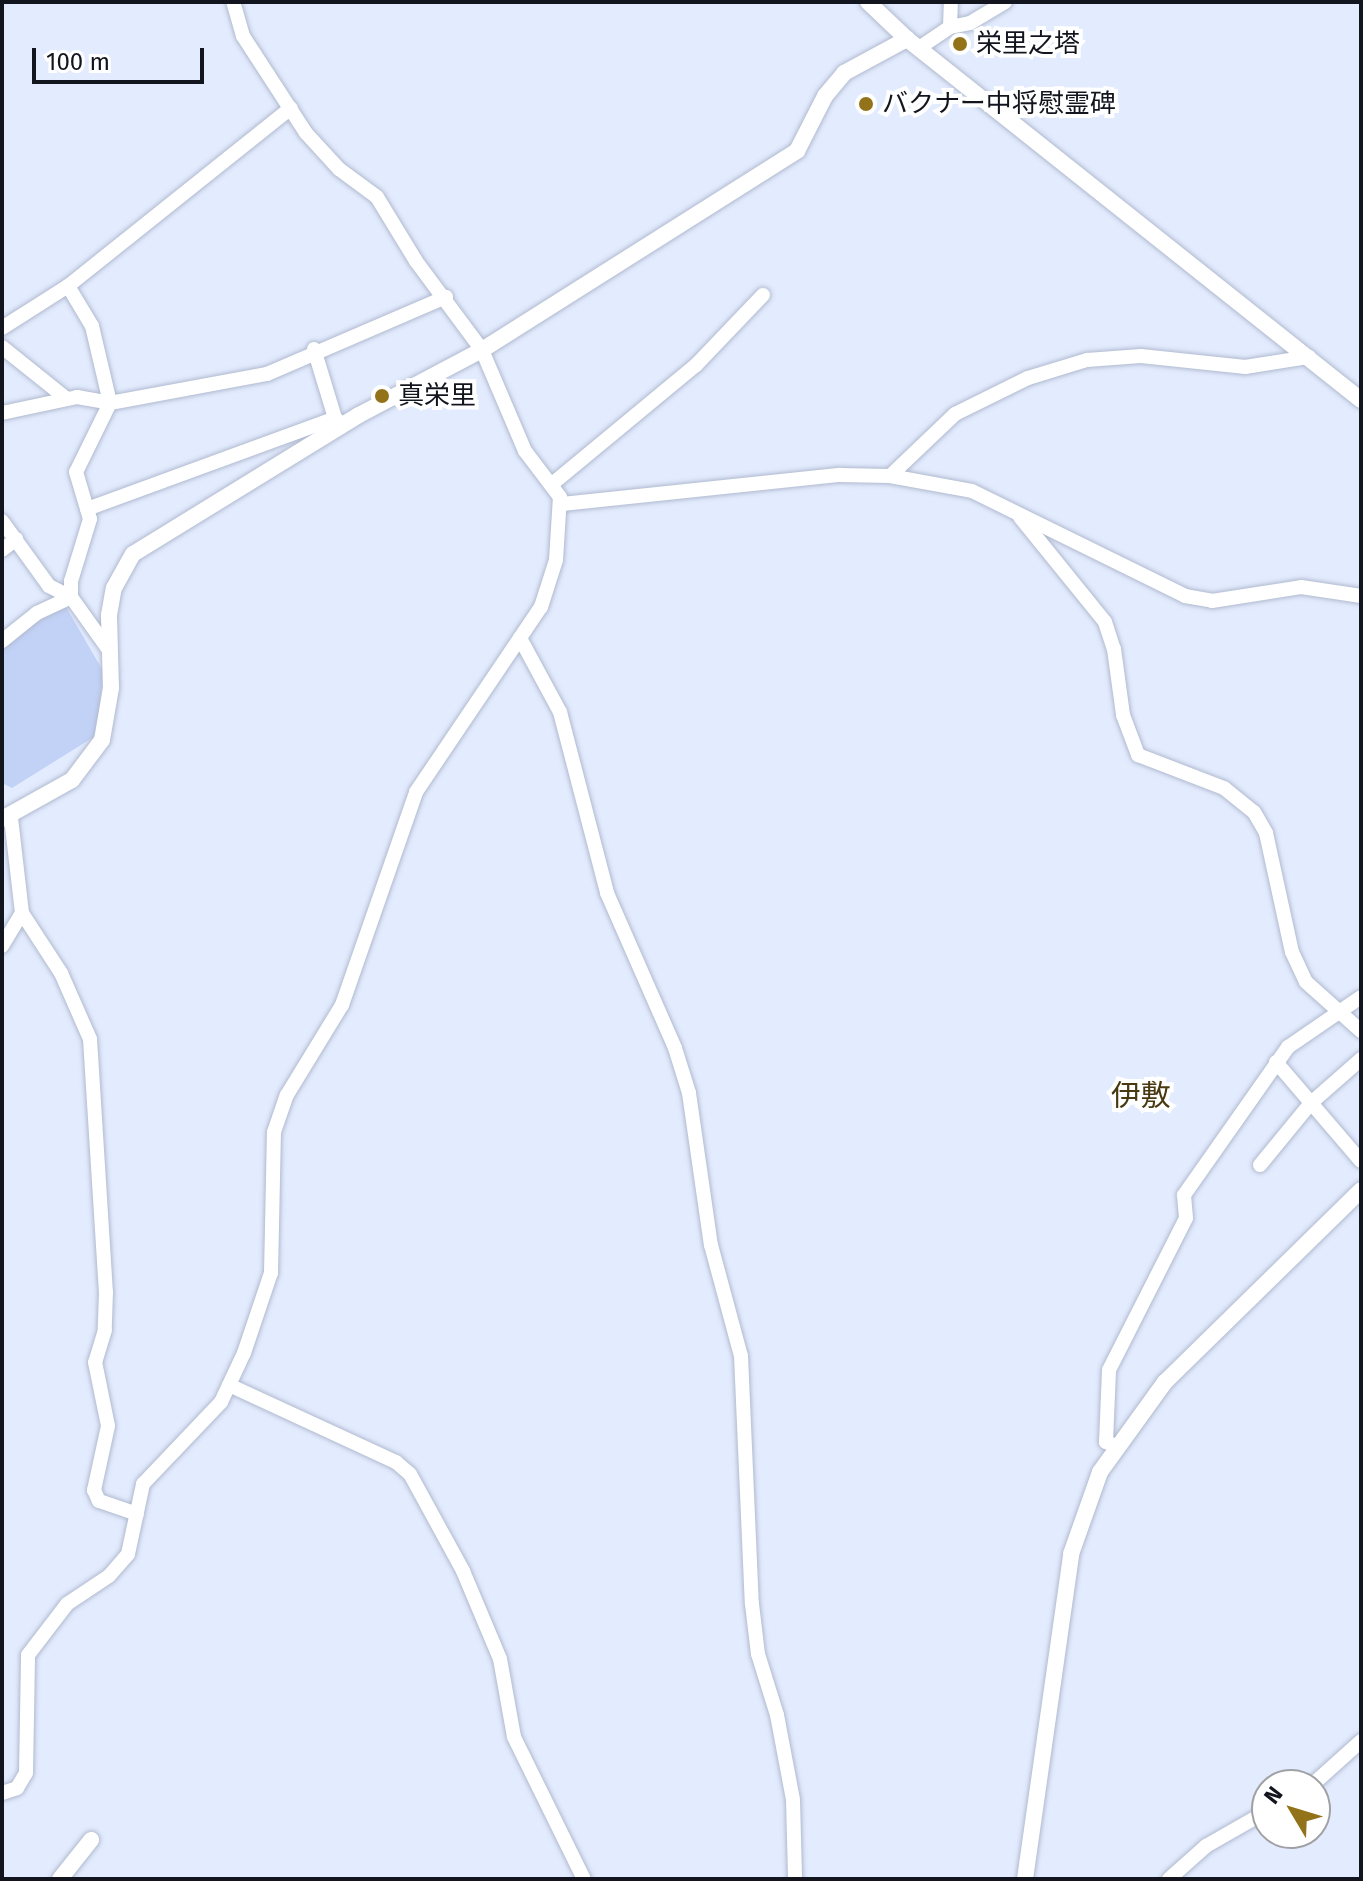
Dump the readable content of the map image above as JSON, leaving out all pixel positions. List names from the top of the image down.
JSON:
{
  "districts": ["伊敷"],
  "places": ["栄里之塔", "バクナー中将慰霊碑", "真栄里"],
  "scale_bar": "100 m",
  "north": "top left"
}
